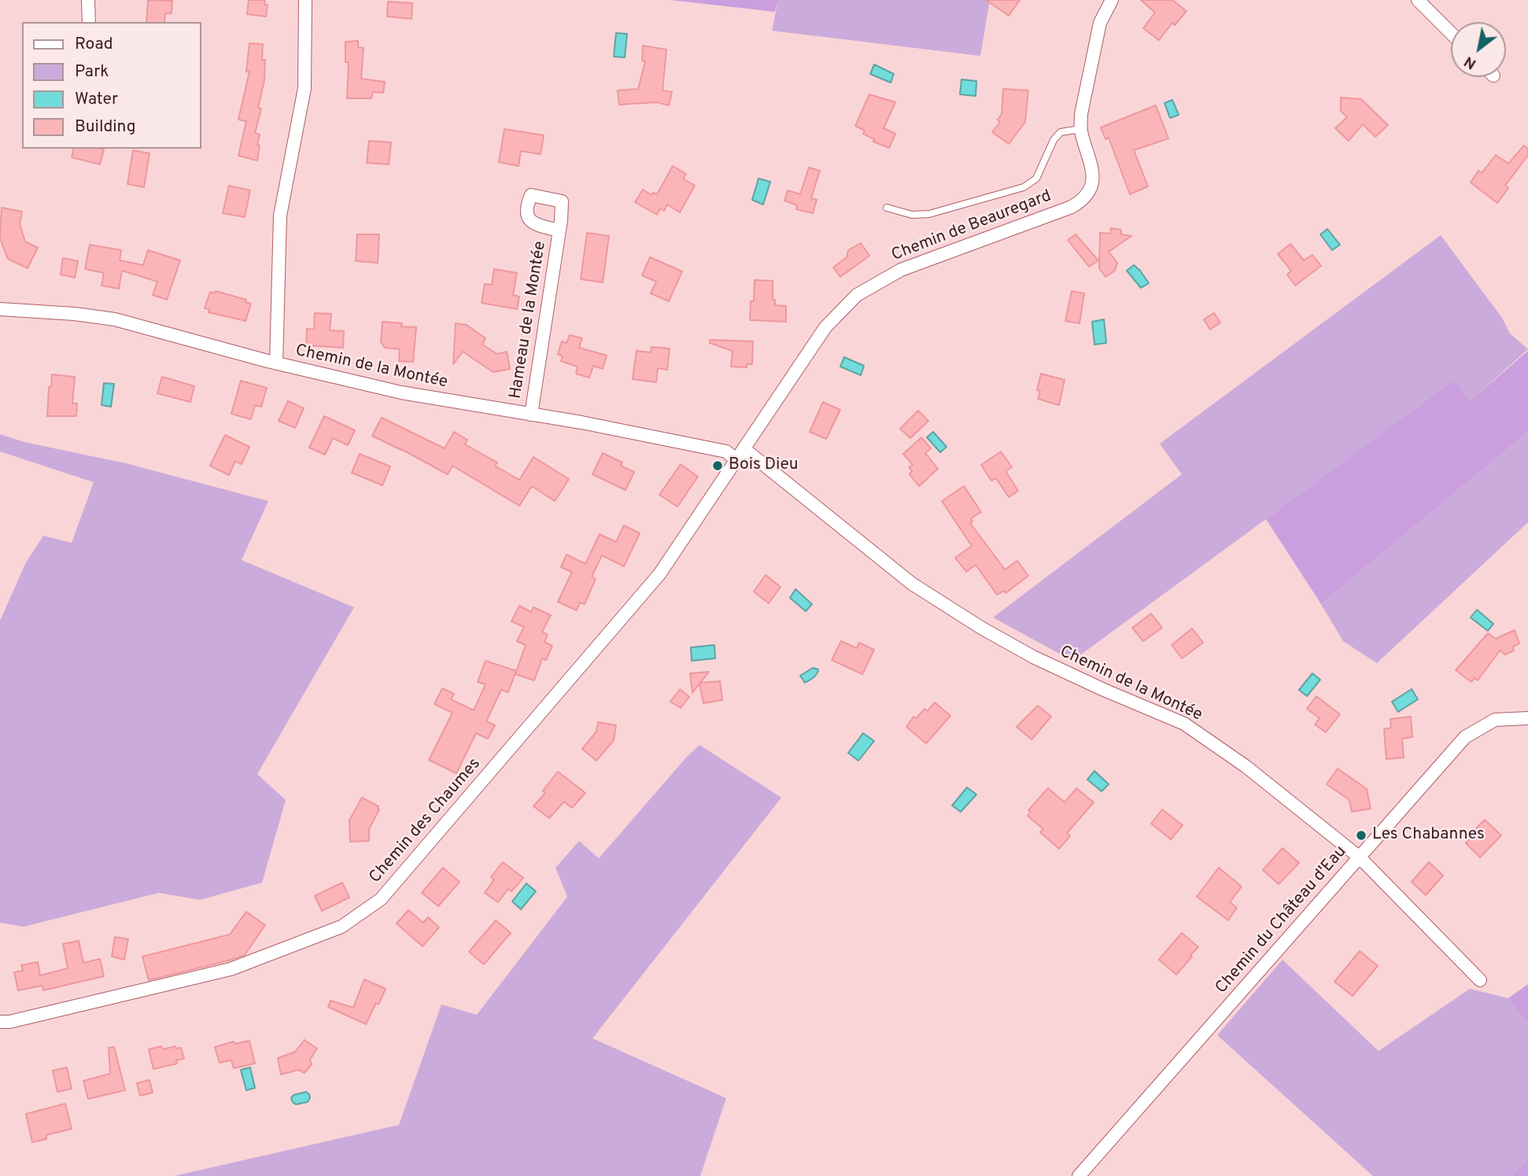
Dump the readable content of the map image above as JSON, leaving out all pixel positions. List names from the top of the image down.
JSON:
{
  "streets": {
    "street": [
      "Chemin de Beauregard",
      "Hameau de la Montée",
      "Chemin de la Montée",
      "Chemin des Chaumes",
      "Chemin du Château d'Eau"
    ]
  },
  "crossings": [
    ["Chemin de Beauregard", "Chemin de la Montée"],
    ["Chemin de Beauregard", "Chemin des Chaumes"],
    ["Hameau de la Montée", "Chemin de la Montée"],
    ["Chemin de la Montée", "Chemin des Chaumes"],
    ["Chemin de la Montée", "Chemin du Château d'Eau"]
  ],
  "places": ["Bois Dieu", "Les Chabannes"],
  "legend": [
    "Road",
    "Park",
    "Water",
    "Building"
  ],
  "north": "bottom left"
}
